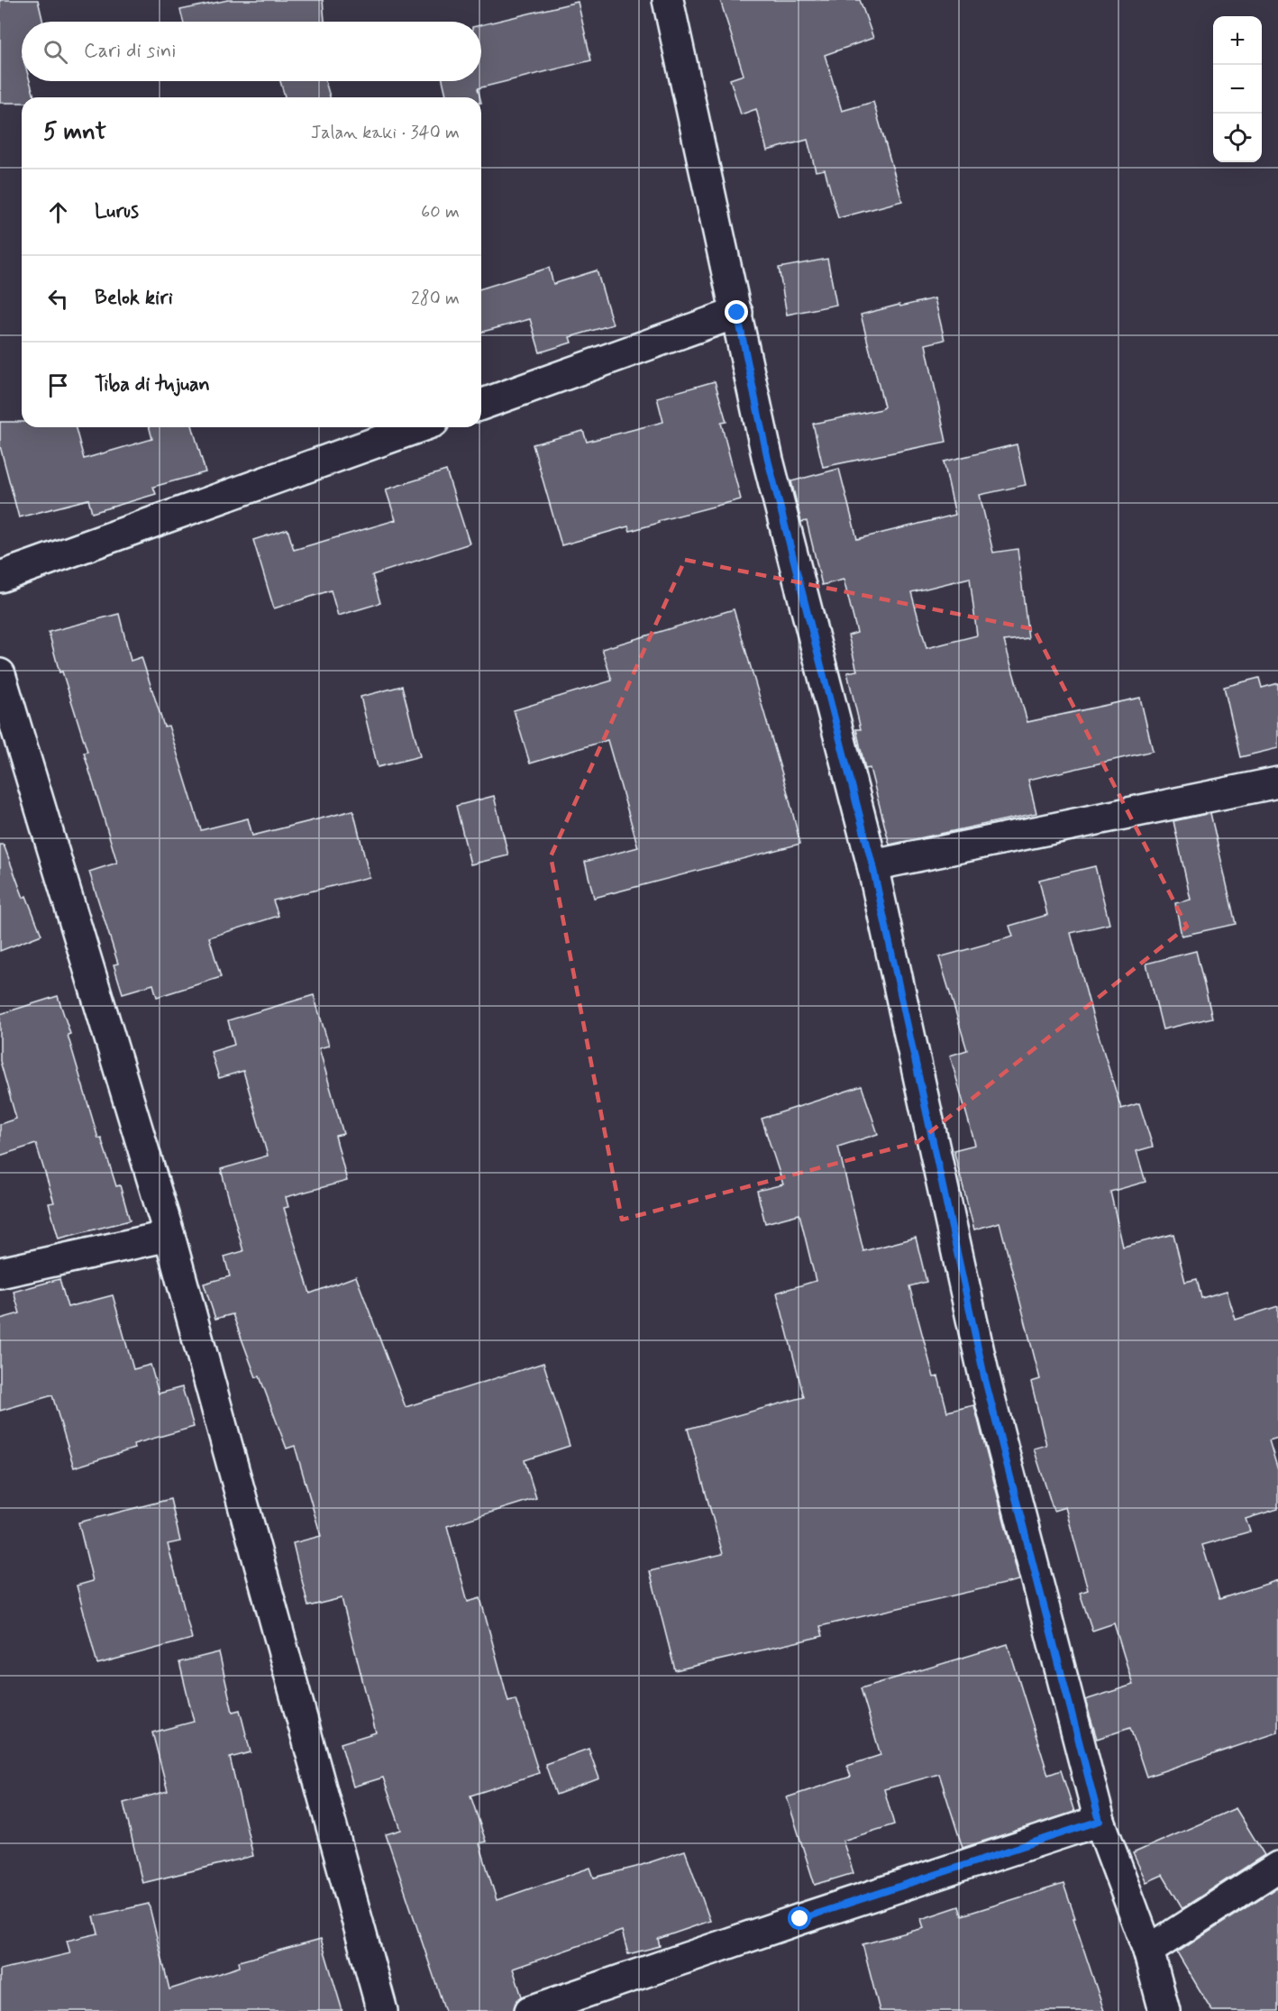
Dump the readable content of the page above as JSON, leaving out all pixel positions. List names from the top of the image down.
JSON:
{
  "page": {
    "map_buttons": ["+", "−"],
    "search": "Cari di sini",
    "heading": ["5 mnt", "Jalan kaki · 340 m"],
    "list": [
      ["Lurus", "60 m"],
      ["Belok kiri", "280 m"],
      "Tiba di tujuan"
    ]
  }
}
